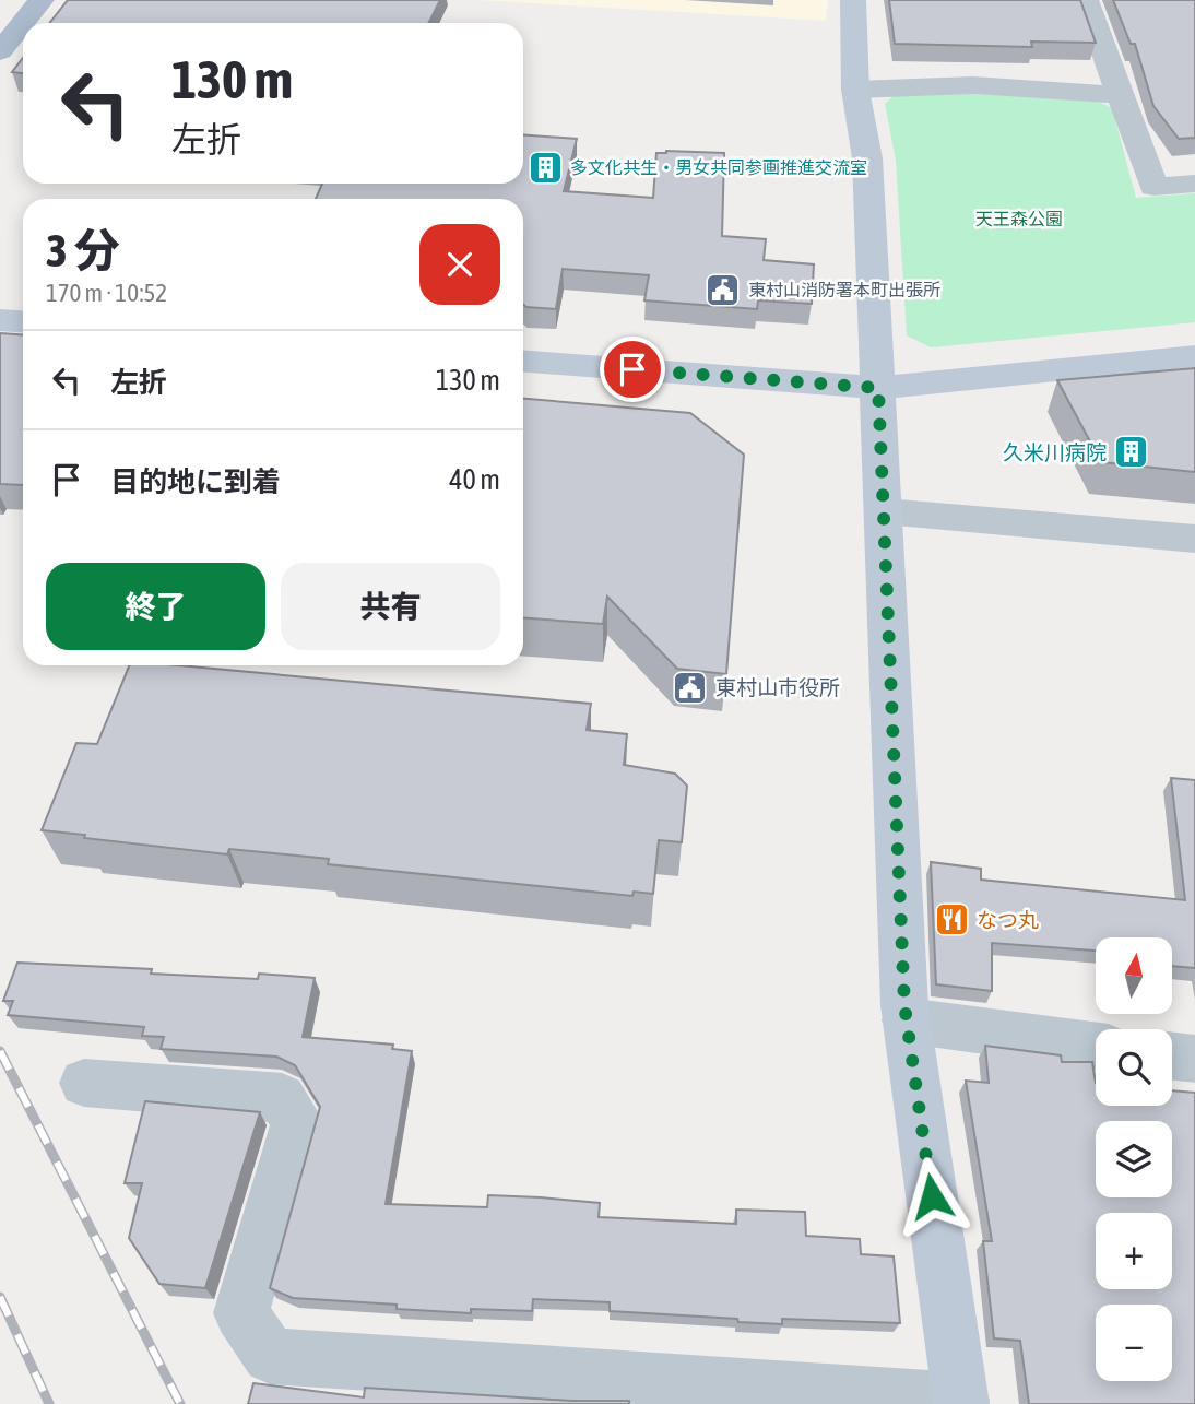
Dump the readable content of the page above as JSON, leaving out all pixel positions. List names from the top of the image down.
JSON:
{
  "parks": ["天王森公園"],
  "places": {
    "building": ["多文化共生・男女共同参画推進交流室", "久米川病院"],
    "public building": ["東村山消防署本町出張所", "東村山市役所"],
    "restaurant": ["なつ丸"]
  },
  "north": "top",
  "page": {
    "turn": ["130 m", "左折"],
    "heading": ["3 分", "170 m · 10:52"],
    "list": [
      {
        "name": "左折",
        "value": "130 m"
      },
      {
        "name": "目的地に到着",
        "value": "40 m"
      }
    ],
    "buttons": ["終了", "共有"],
    "map_buttons": ["+", "−"]
  }
}
